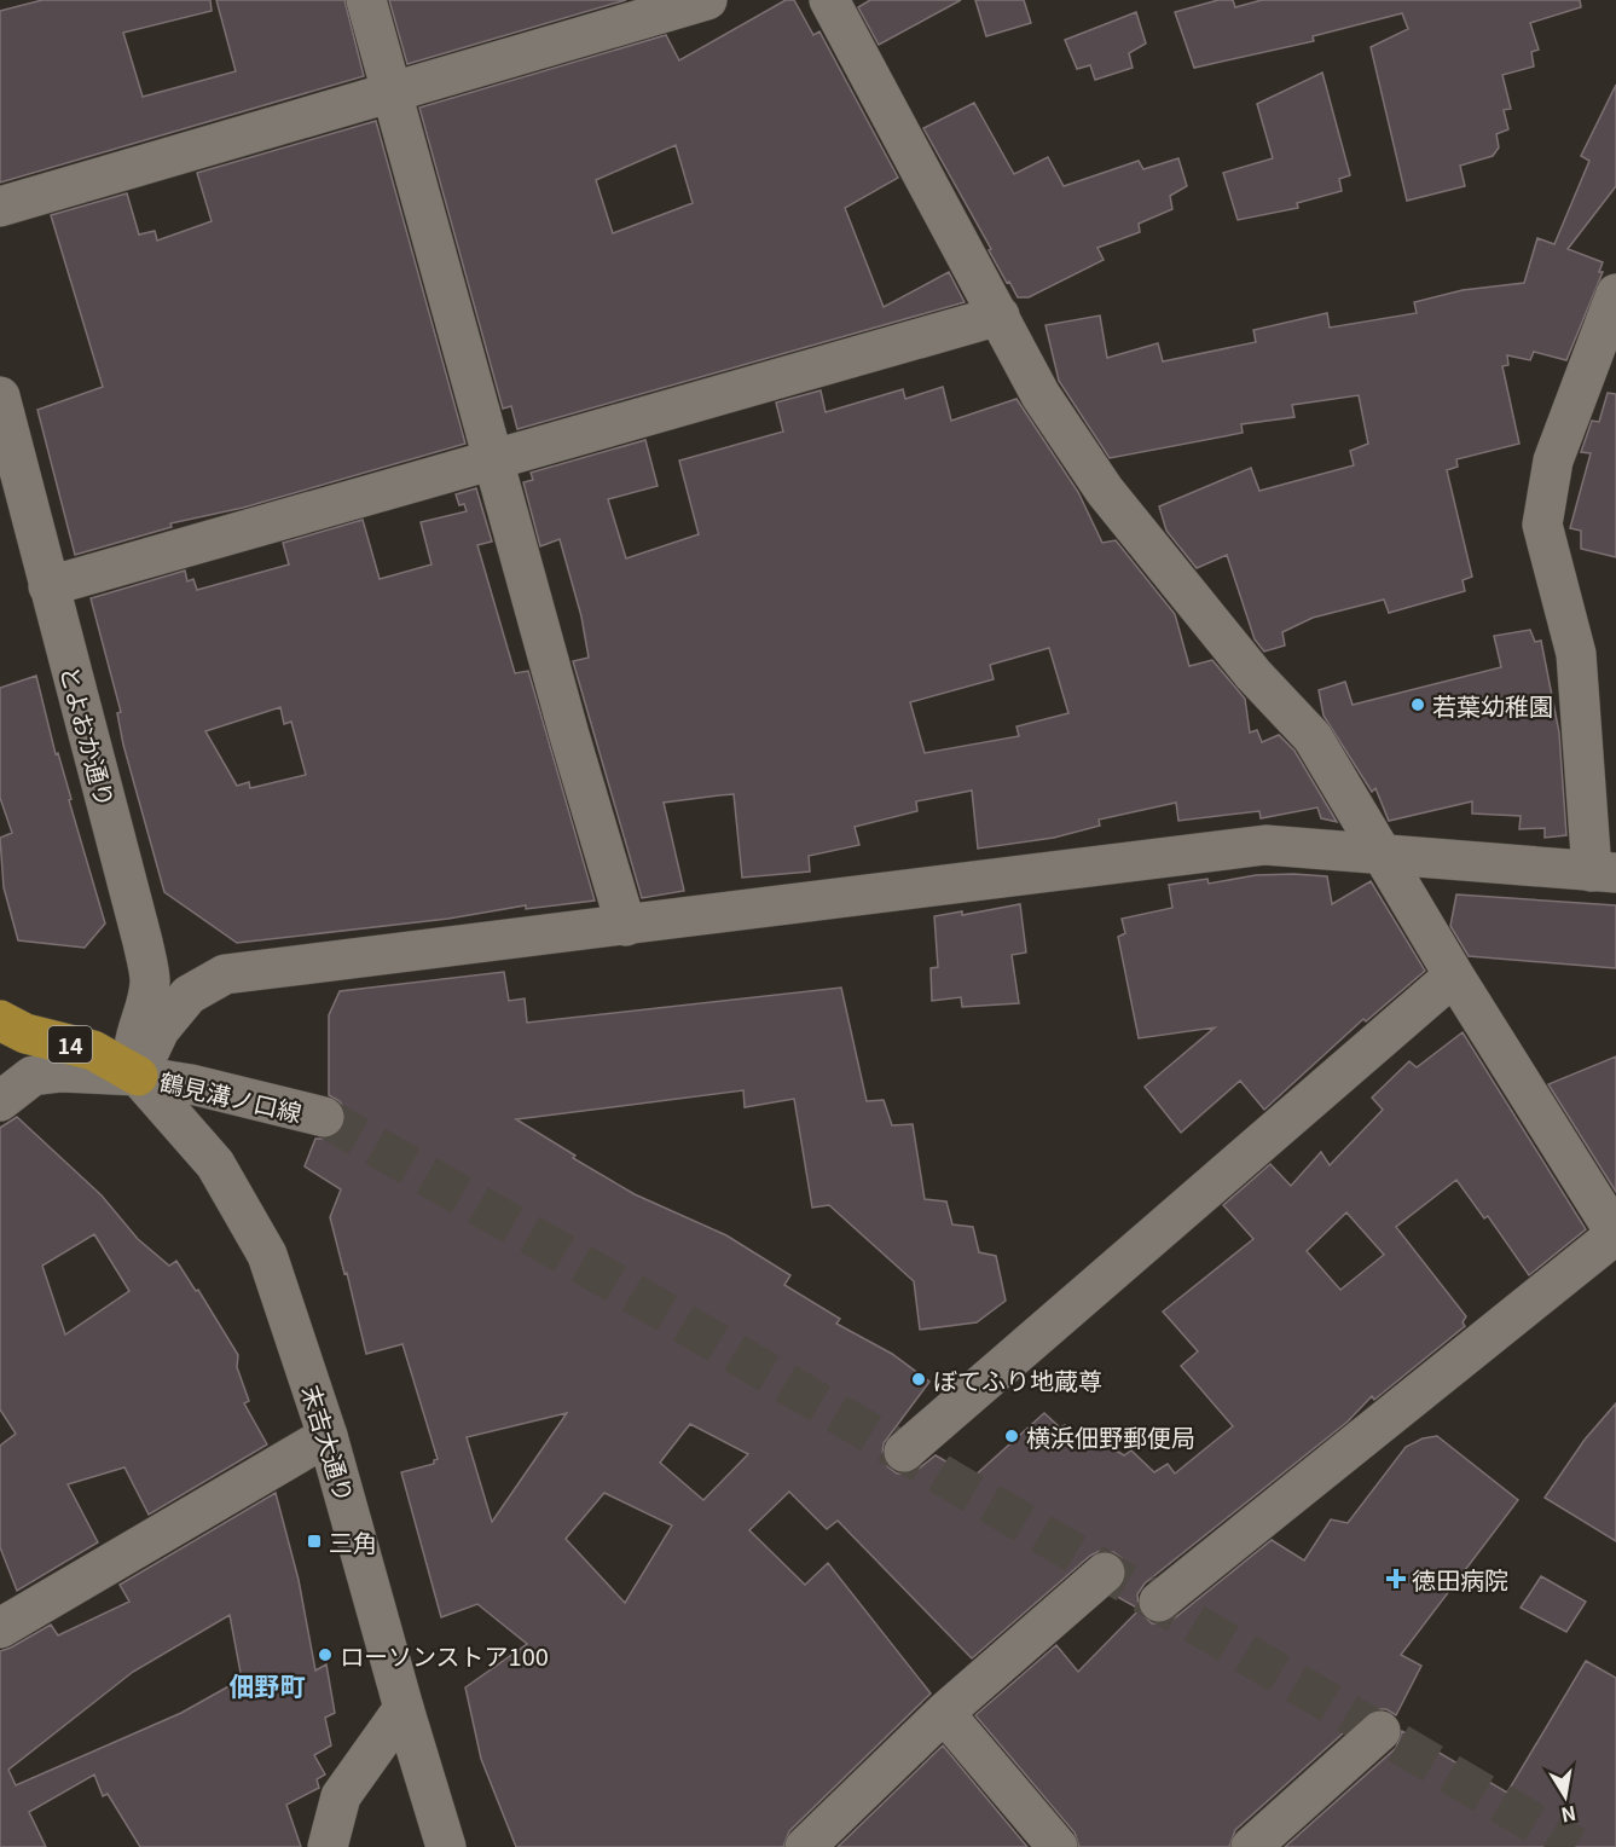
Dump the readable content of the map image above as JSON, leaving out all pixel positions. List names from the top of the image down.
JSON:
{
  "streets": {
    "main road": ["14"],
    "street": ["とよおか通り", "鶴見溝ノ口線", "末吉大通り"]
  },
  "crossings": [
    ["とよおか通り", "14"],
    ["とよおか通り", "鶴見溝ノ口線"],
    ["とよおか通り", "末吉大通り"],
    ["14", "鶴見溝ノ口線"],
    ["14", "末吉大通り"],
    ["鶴見溝ノ口線", "末吉大通り"]
  ],
  "districts": ["佃野町"],
  "places": {
    "other": [
      "若葉幼稚園",
      "ぼてふり地蔵尊",
      "横浜佃野郵便局",
      "ローソンストア100"
    ],
    "transit": ["三角"],
    "health": ["徳田病院"]
  },
  "north": "bottom"
}
